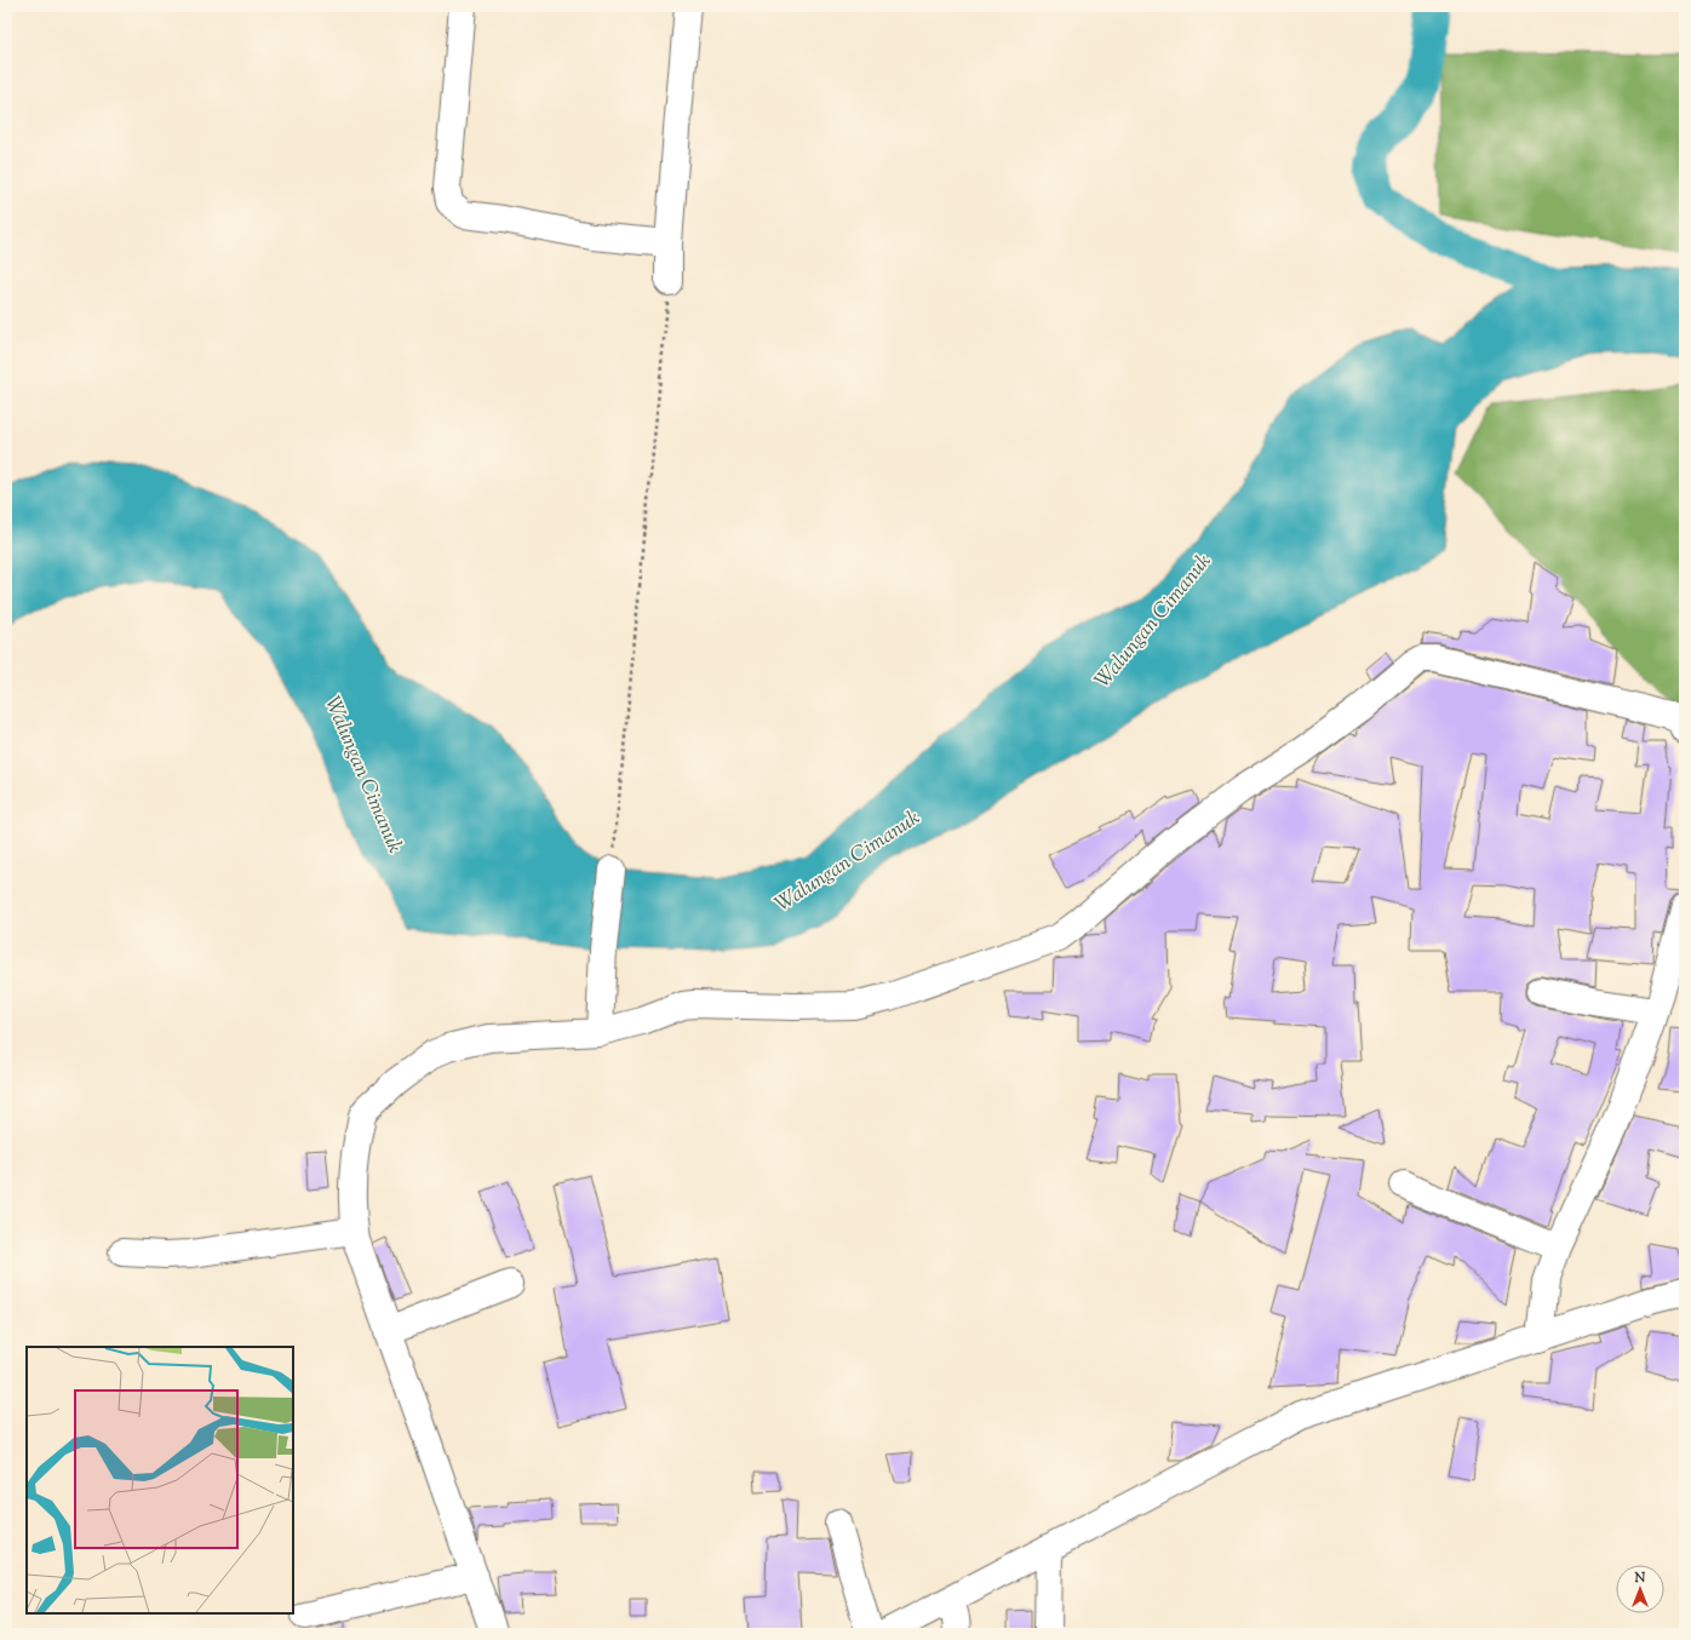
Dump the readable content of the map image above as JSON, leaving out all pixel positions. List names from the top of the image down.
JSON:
{
  "water": ["Walungan Cimanuk"],
  "north": "top"
}
